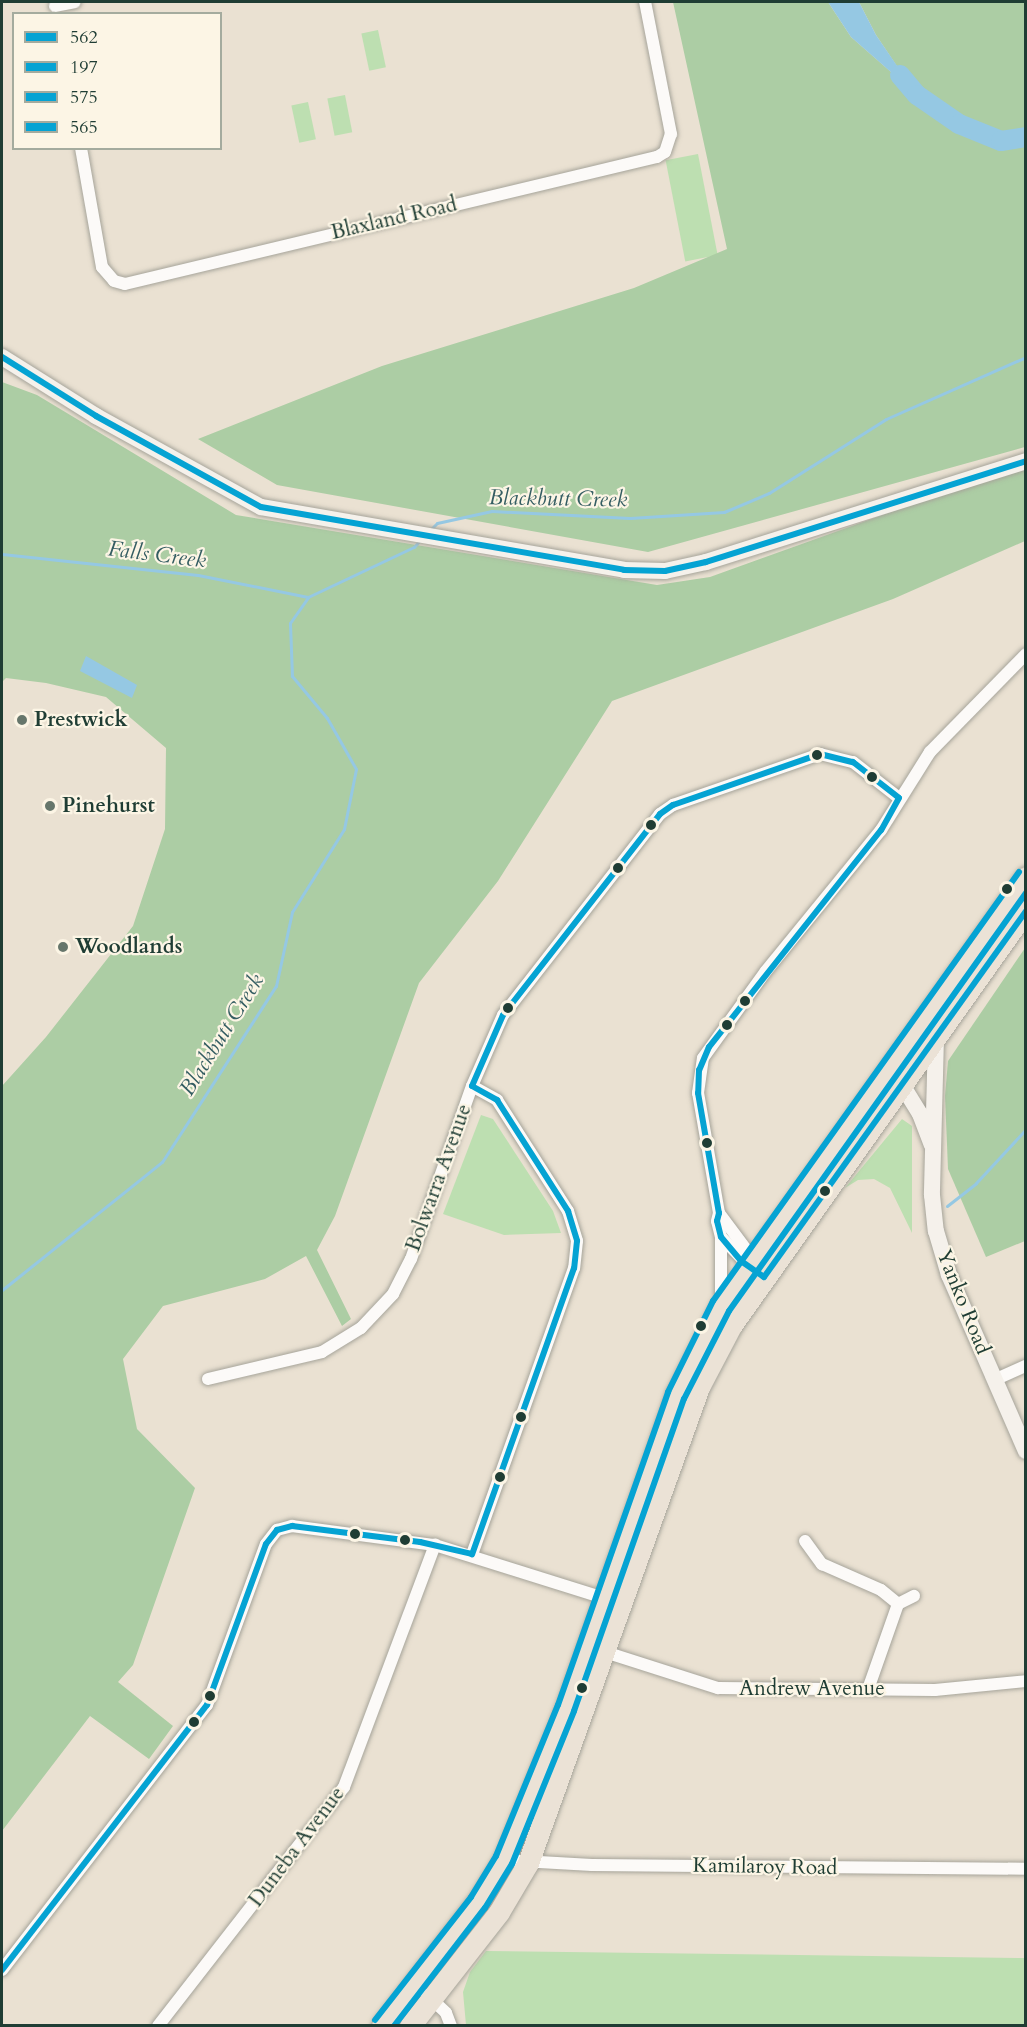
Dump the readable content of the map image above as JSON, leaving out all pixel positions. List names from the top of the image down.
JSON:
{
  "streets": {
    "main road": ["Yanko Road"],
    "street": [
      "Blaxland Road",
      "Bolwarra Avenue",
      "Andrew Avenue",
      "Duneba Avenue",
      "Kamilaroy Road"
    ]
  },
  "water": ["Blackbutt Creek", "Falls Creek"],
  "places": ["Prestwick", "Pinehurst", "Woodlands"],
  "lines": [
    "transit line 565",
    "transit line 562",
    "transit line 575",
    "transit line 197"
  ],
  "legend": [
    "562",
    "197",
    "575",
    "565"
  ]
}
